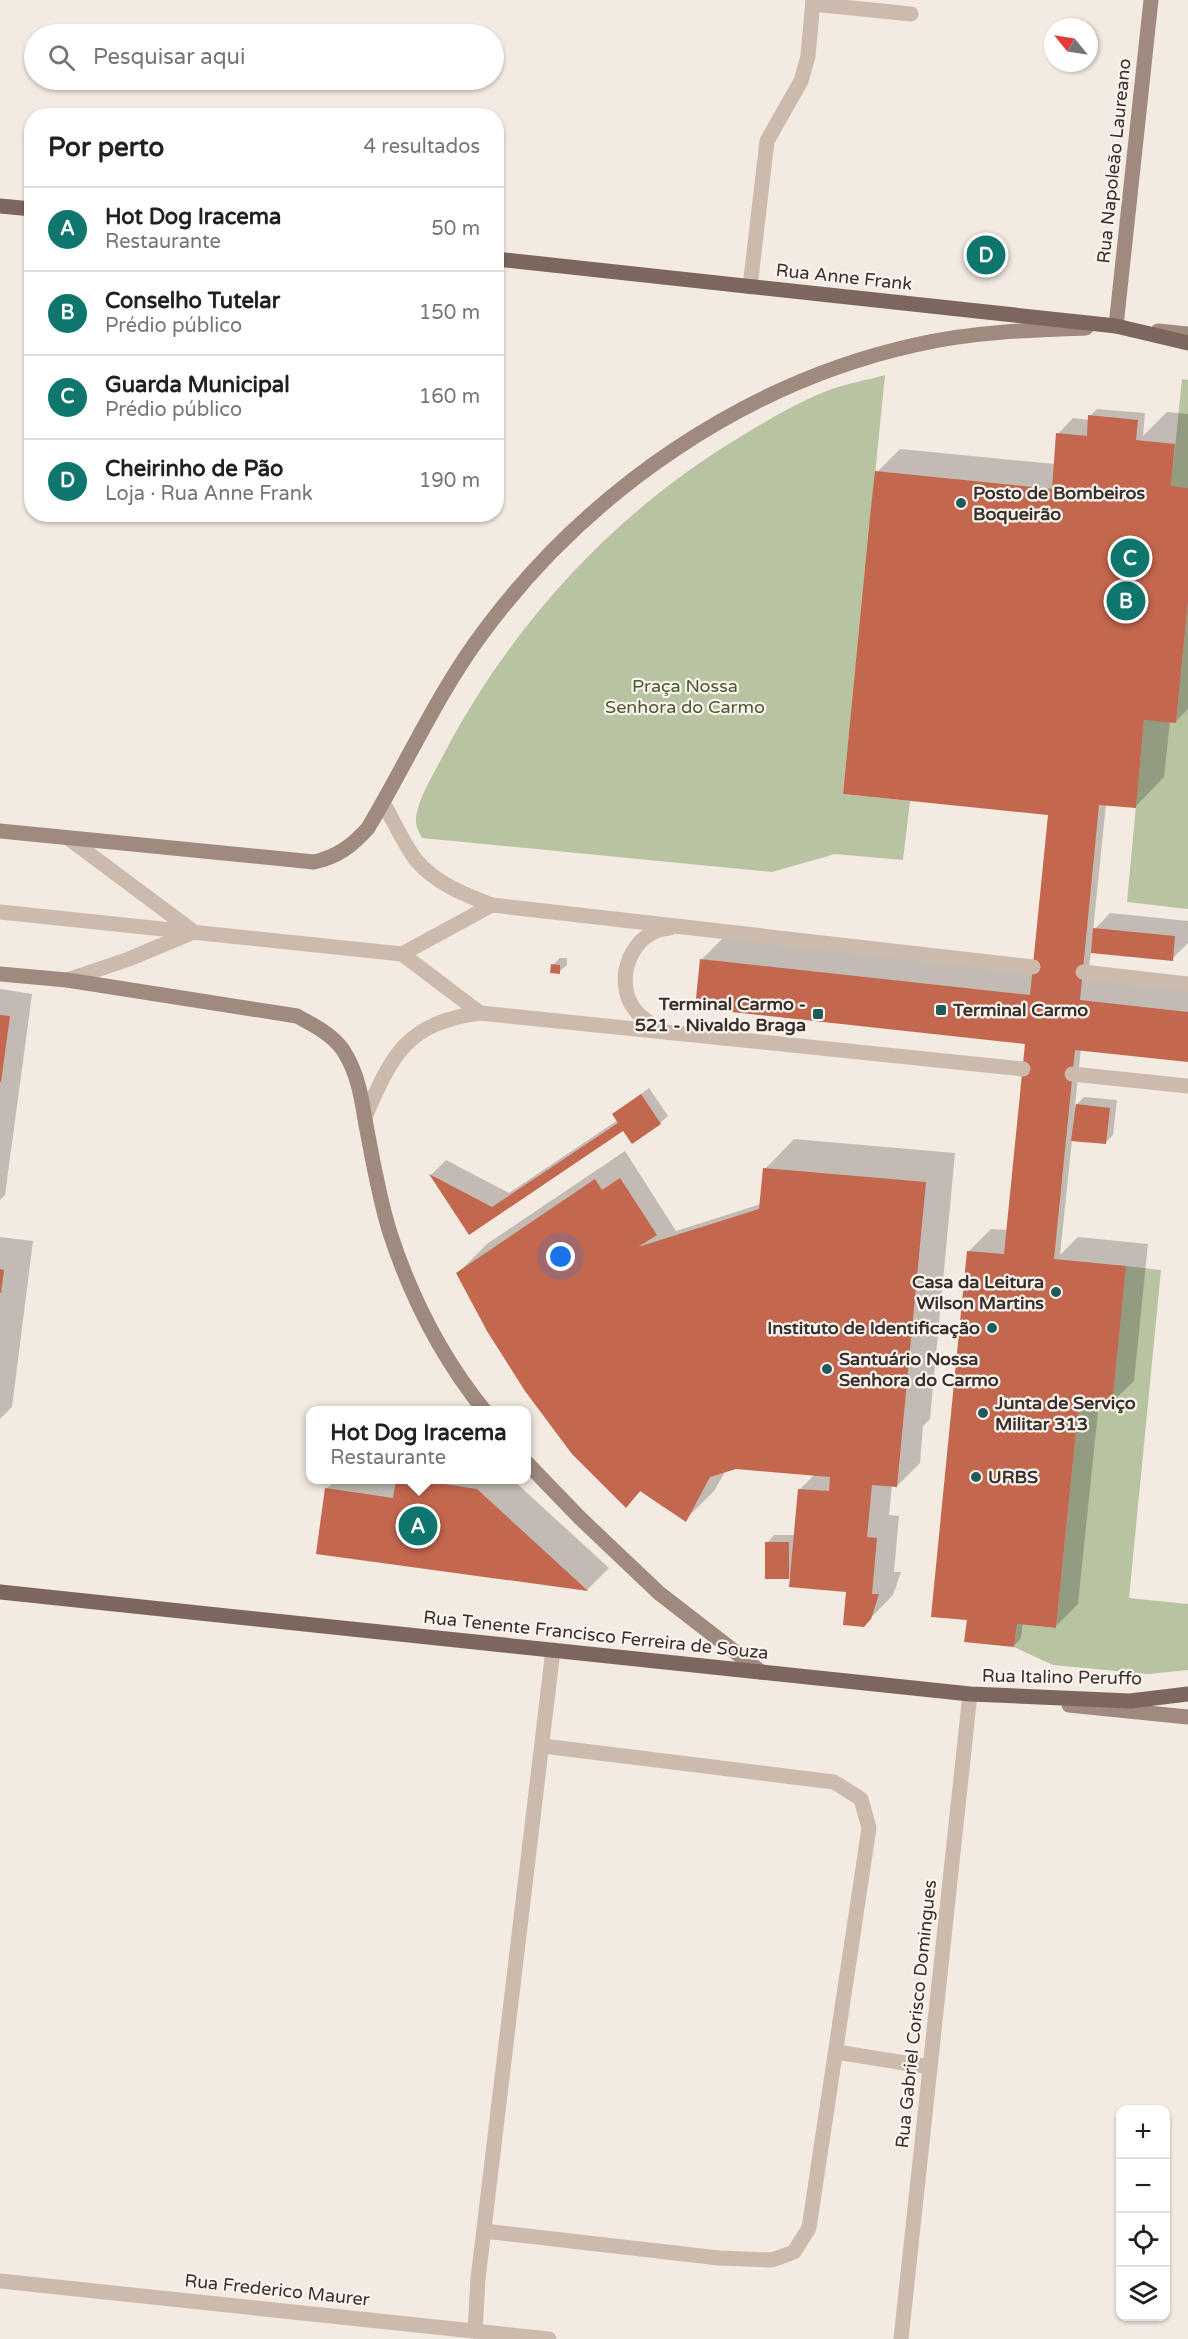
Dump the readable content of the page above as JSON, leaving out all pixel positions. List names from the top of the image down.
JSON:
{
  "streets": {
    "main road": ["Rua Anne Frank", "Rua Tenente Francisco Ferreira de Souza", "Rua Italino Peruffo"],
    "street": ["Rua Napoleão Laureano", "Rua Gabriel Corisco Domingues", "Rua Frederico Maurer"]
  },
  "crossings": [
    ["Rua Napoleão Laureano", "Rua Anne Frank"],
    ["Rua Tenente Francisco Ferreira de Souza", "Rua Italino Peruffo"],
    ["Rua Tenente Francisco Ferreira de Souza", "Rua Gabriel Corisco Domingues"],
    ["Rua Italino Peruffo", "Rua Gabriel Corisco Domingues"]
  ],
  "parks": ["Praça Nossa Senhora do Carmo"],
  "places": {
    "other": [
      "Posto de Bombeiros Boqueirão",
      "Casa da Leitura Wilson Martins",
      "Instituto de Identificação",
      "Santuário Nossa Senhora do Carmo",
      "Junta de Serviço Militar 313",
      "URBS"
    ],
    "transit": ["Terminal Carmo", "Terminal Carmo - 521 - Nivaldo Braga"]
  },
  "north": "top left",
  "page": {
    "search": "Pesquisar aqui",
    "heading": ["Por perto", "4 resultados"],
    "list": [
      {
        "mark": "A",
        "name": "Hot Dog Iracema",
        "note": "Restaurante",
        "value": "50 m"
      },
      {
        "mark": "B",
        "name": "Conselho Tutelar",
        "note": "Prédio público",
        "value": "150 m"
      },
      {
        "mark": "C",
        "name": "Guarda Municipal",
        "note": "Prédio público",
        "value": "160 m"
      },
      {
        "mark": "D",
        "name": "Cheirinho de Pão",
        "note": "Loja · Rua Anne Frank",
        "value": "190 m"
      }
    ],
    "pins": [
      "D",
      "C",
      "B",
      "A"
    ],
    "popup": ["Hot Dog Iracema", "Restaurante"],
    "map_buttons": ["+", "−"]
  }
}
